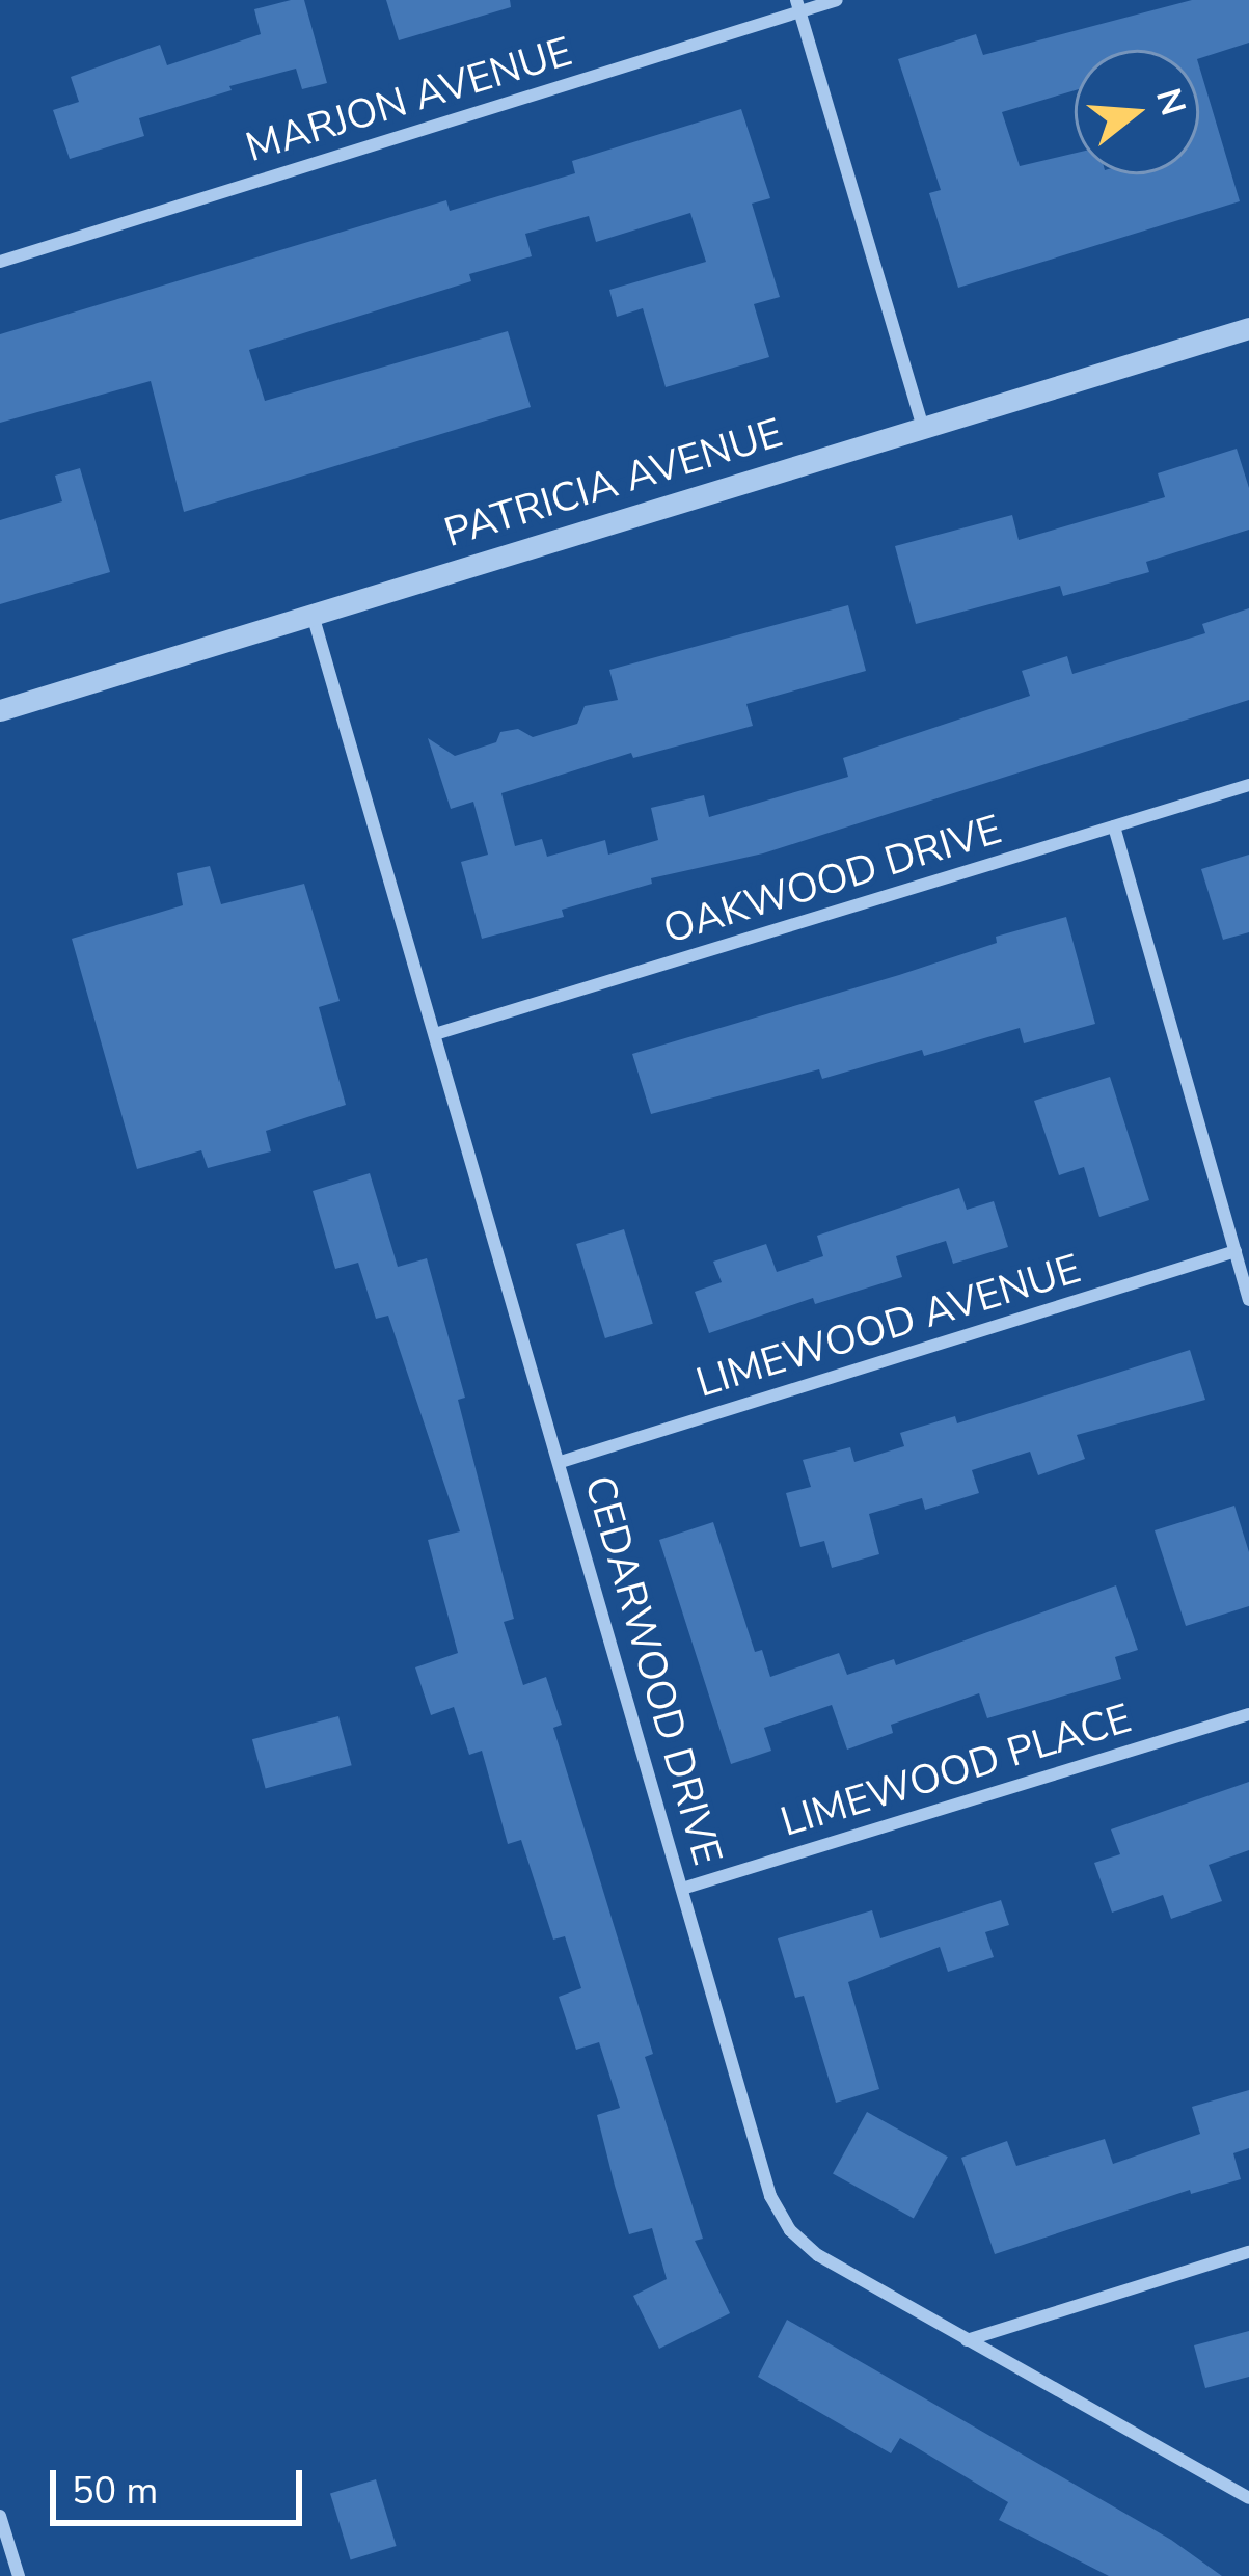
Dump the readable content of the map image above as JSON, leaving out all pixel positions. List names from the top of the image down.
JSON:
{
  "streets": {
    "street": [
      "MARJON AVENUE",
      "PATRICIA AVENUE",
      "OAKWOOD DRIVE",
      "LIMEWOOD AVENUE",
      "CEDARWOOD DRIVE",
      "LIMEWOOD PLACE"
    ]
  },
  "crossings": [
    ["PATRICIA AVENUE", "CEDARWOOD DRIVE"],
    ["OAKWOOD DRIVE", "CEDARWOOD DRIVE"],
    ["LIMEWOOD AVENUE", "CEDARWOOD DRIVE"],
    ["CEDARWOOD DRIVE", "LIMEWOOD PLACE"]
  ],
  "scale_bar": "50 m",
  "north": "right"
}
